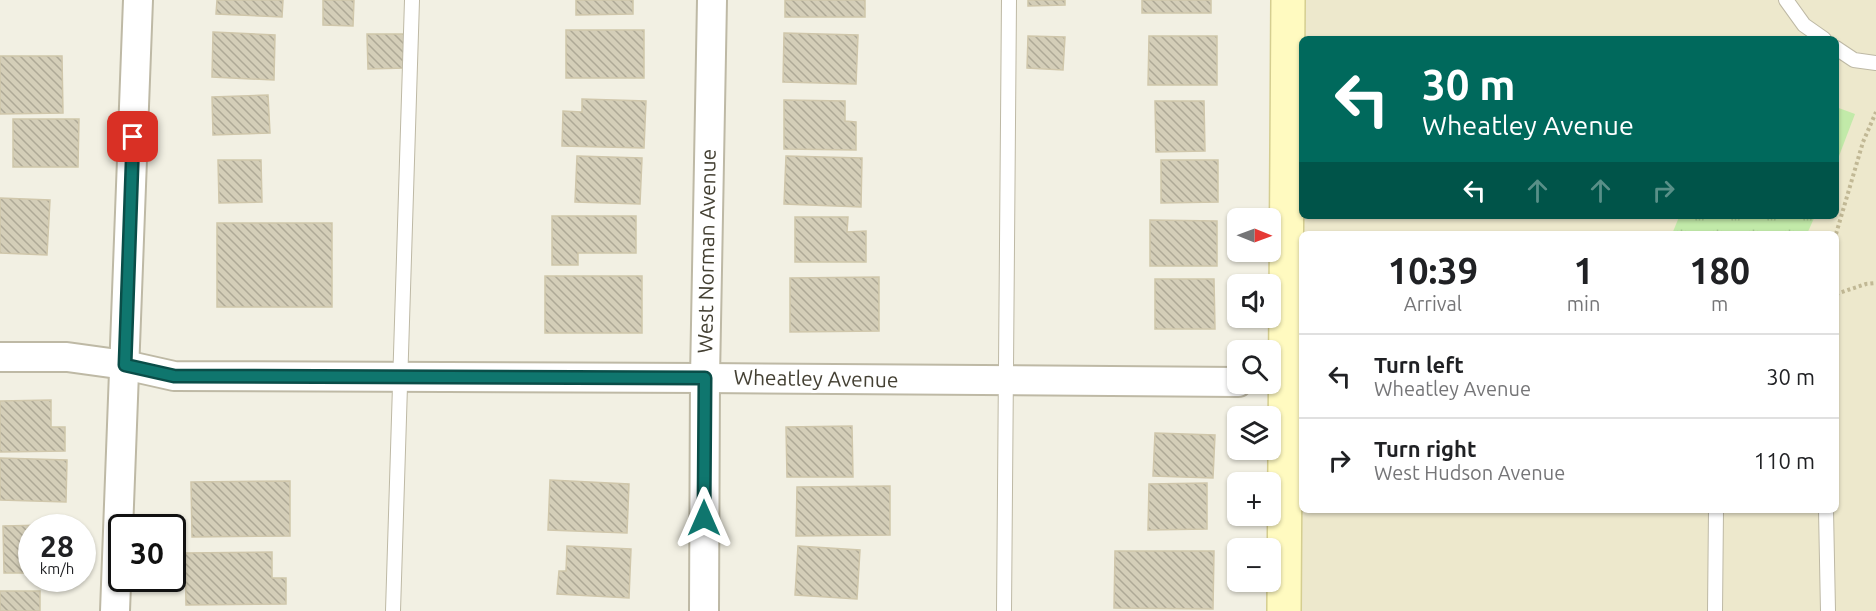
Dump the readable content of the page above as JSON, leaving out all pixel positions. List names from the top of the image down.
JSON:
{
  "streets": {
    "street": ["West Norman Avenue", "Wheatley Avenue"]
  },
  "crossings": [
    ["West Norman Avenue", "Wheatley Avenue"]
  ],
  "north": "right",
  "page": {
    "turn": ["30 m", "Wheatley Avenue"],
    "map_buttons": ["+", "−"],
    "eta": [
      "10:39",
      "Arrival",
      "1",
      "min",
      "180",
      "m"
    ],
    "list": [
      {
        "name": "Turn left",
        "note": "Wheatley Avenue",
        "value": "30 m"
      },
      {
        "name": "Turn right",
        "note": "West Hudson Avenue",
        "value": "110 m"
      }
    ],
    "speed": "28 km/h",
    "limit": "30"
  }
}
